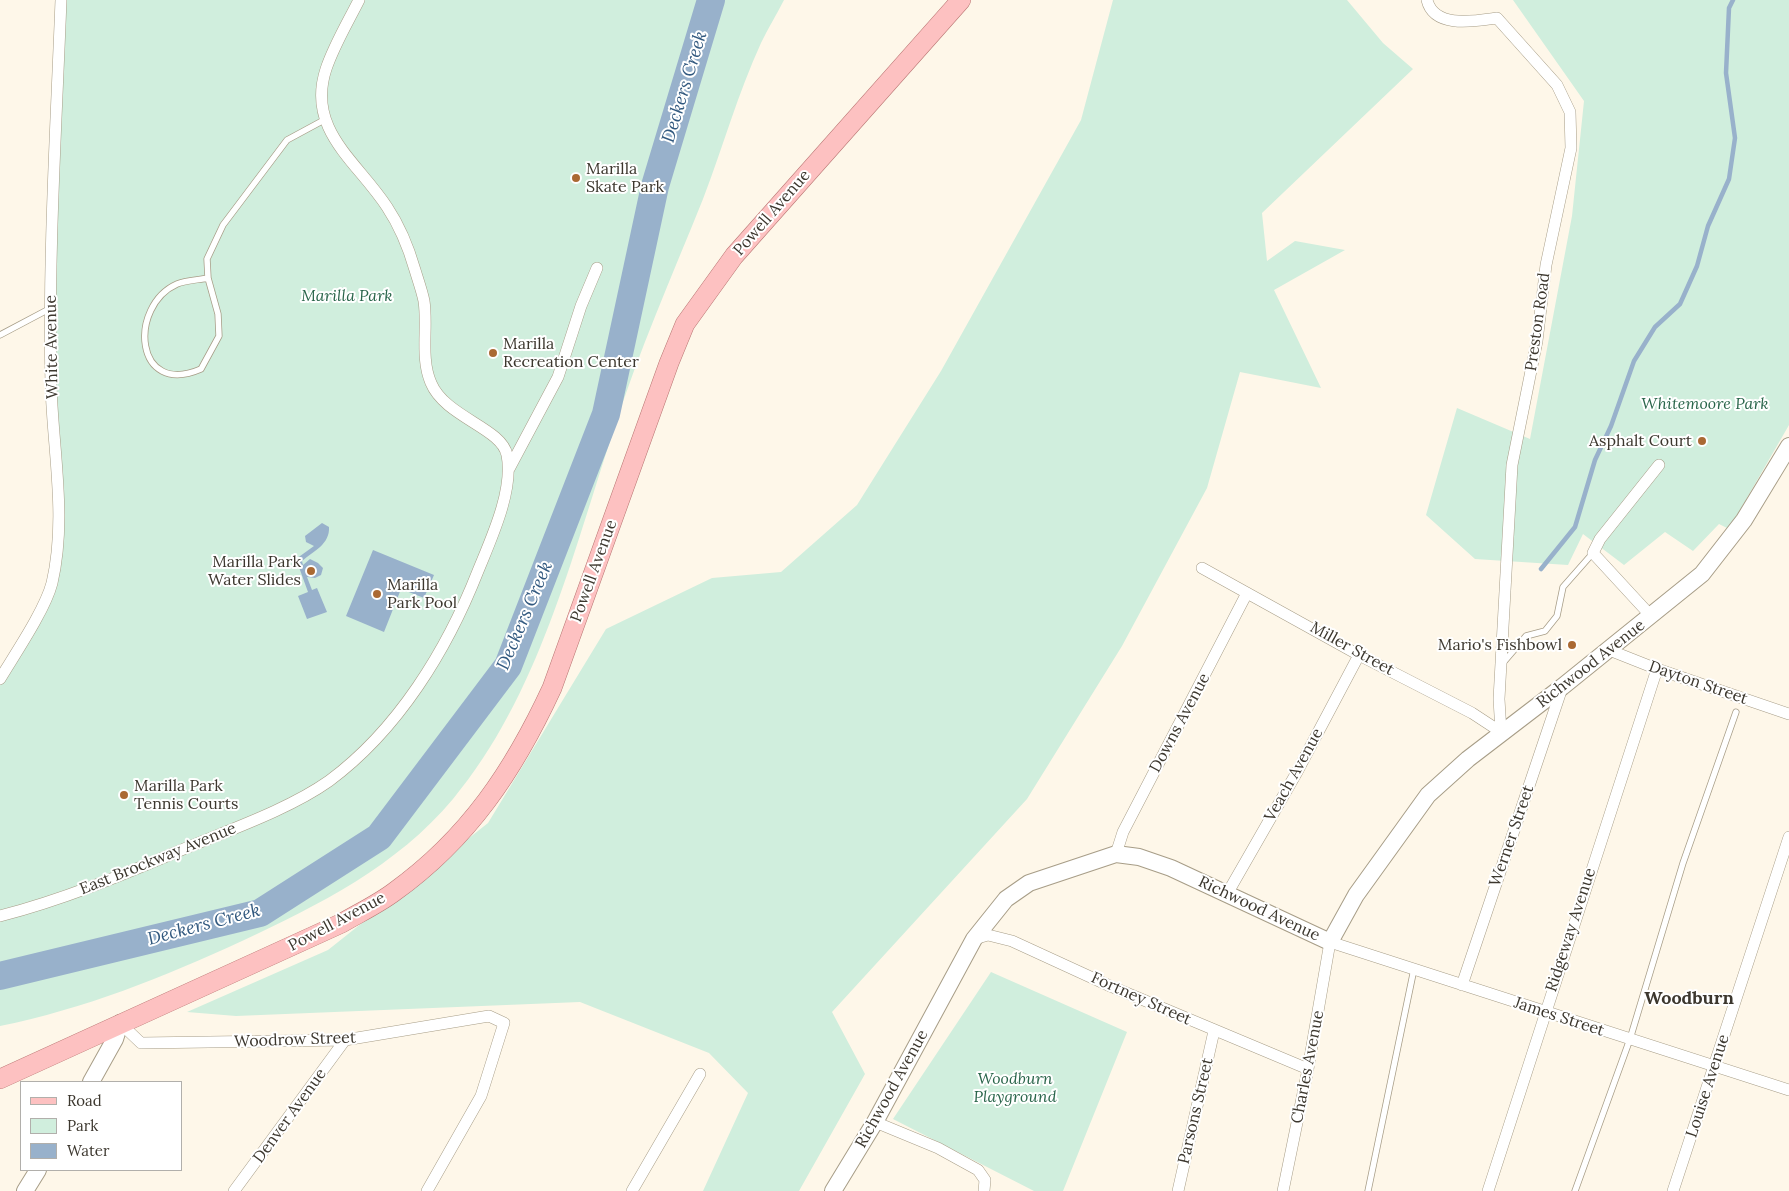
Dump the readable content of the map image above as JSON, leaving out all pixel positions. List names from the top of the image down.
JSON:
{
  "streets": {
    "main road": ["Powell Avenue"],
    "street": [
      "Preston Road",
      "White Avenue",
      "Miller Street",
      "Richwood Avenue",
      "Dayton Street",
      "Downs Avenue",
      "Veach Avenue",
      "Werner Street",
      "East Brockway Avenue",
      "Ridgeway Avenue",
      "Fortney Street",
      "James Street",
      "Woodrow Street",
      "Charles Avenue",
      "Louise Avenue",
      "Parsons Street",
      "Denver Avenue"
    ]
  },
  "crossings": [
    ["Powell Avenue", "Woodrow Street"],
    ["Preston Road", "Miller Street"],
    ["Preston Road", "Richwood Avenue"],
    ["Miller Street", "Richwood Avenue"],
    ["Miller Street", "Downs Avenue"],
    ["Miller Street", "Veach Avenue"],
    ["Richwood Avenue", "Dayton Street"],
    ["Richwood Avenue", "Downs Avenue"],
    ["Richwood Avenue", "Veach Avenue"],
    ["Richwood Avenue", "Werner Street"],
    ["Richwood Avenue", "Fortney Street"],
    ["Richwood Avenue", "James Street"],
    ["Richwood Avenue", "Charles Avenue"],
    ["Dayton Street", "Ridgeway Avenue"],
    ["Werner Street", "James Street"],
    ["Ridgeway Avenue", "James Street"],
    ["Fortney Street", "Charles Avenue"],
    ["Fortney Street", "Parsons Street"],
    ["James Street", "Charles Avenue"],
    ["James Street", "Louise Avenue"],
    ["Woodrow Street", "Denver Avenue"]
  ],
  "districts": ["Woodburn"],
  "water": ["Deckers Creek"],
  "parks": ["Marilla Park", "Whitemoore Park", "Woodburn Playground"],
  "places": [
    "Marilla Skate Park",
    "Marilla Recreation Center",
    "Asphalt Court",
    "Marilla Park Water Slides",
    "Marilla Park Pool",
    "Mario's Fishbowl",
    "Marilla Park Tennis Courts"
  ],
  "legend": ["Road", "Park", "Water"]
}
